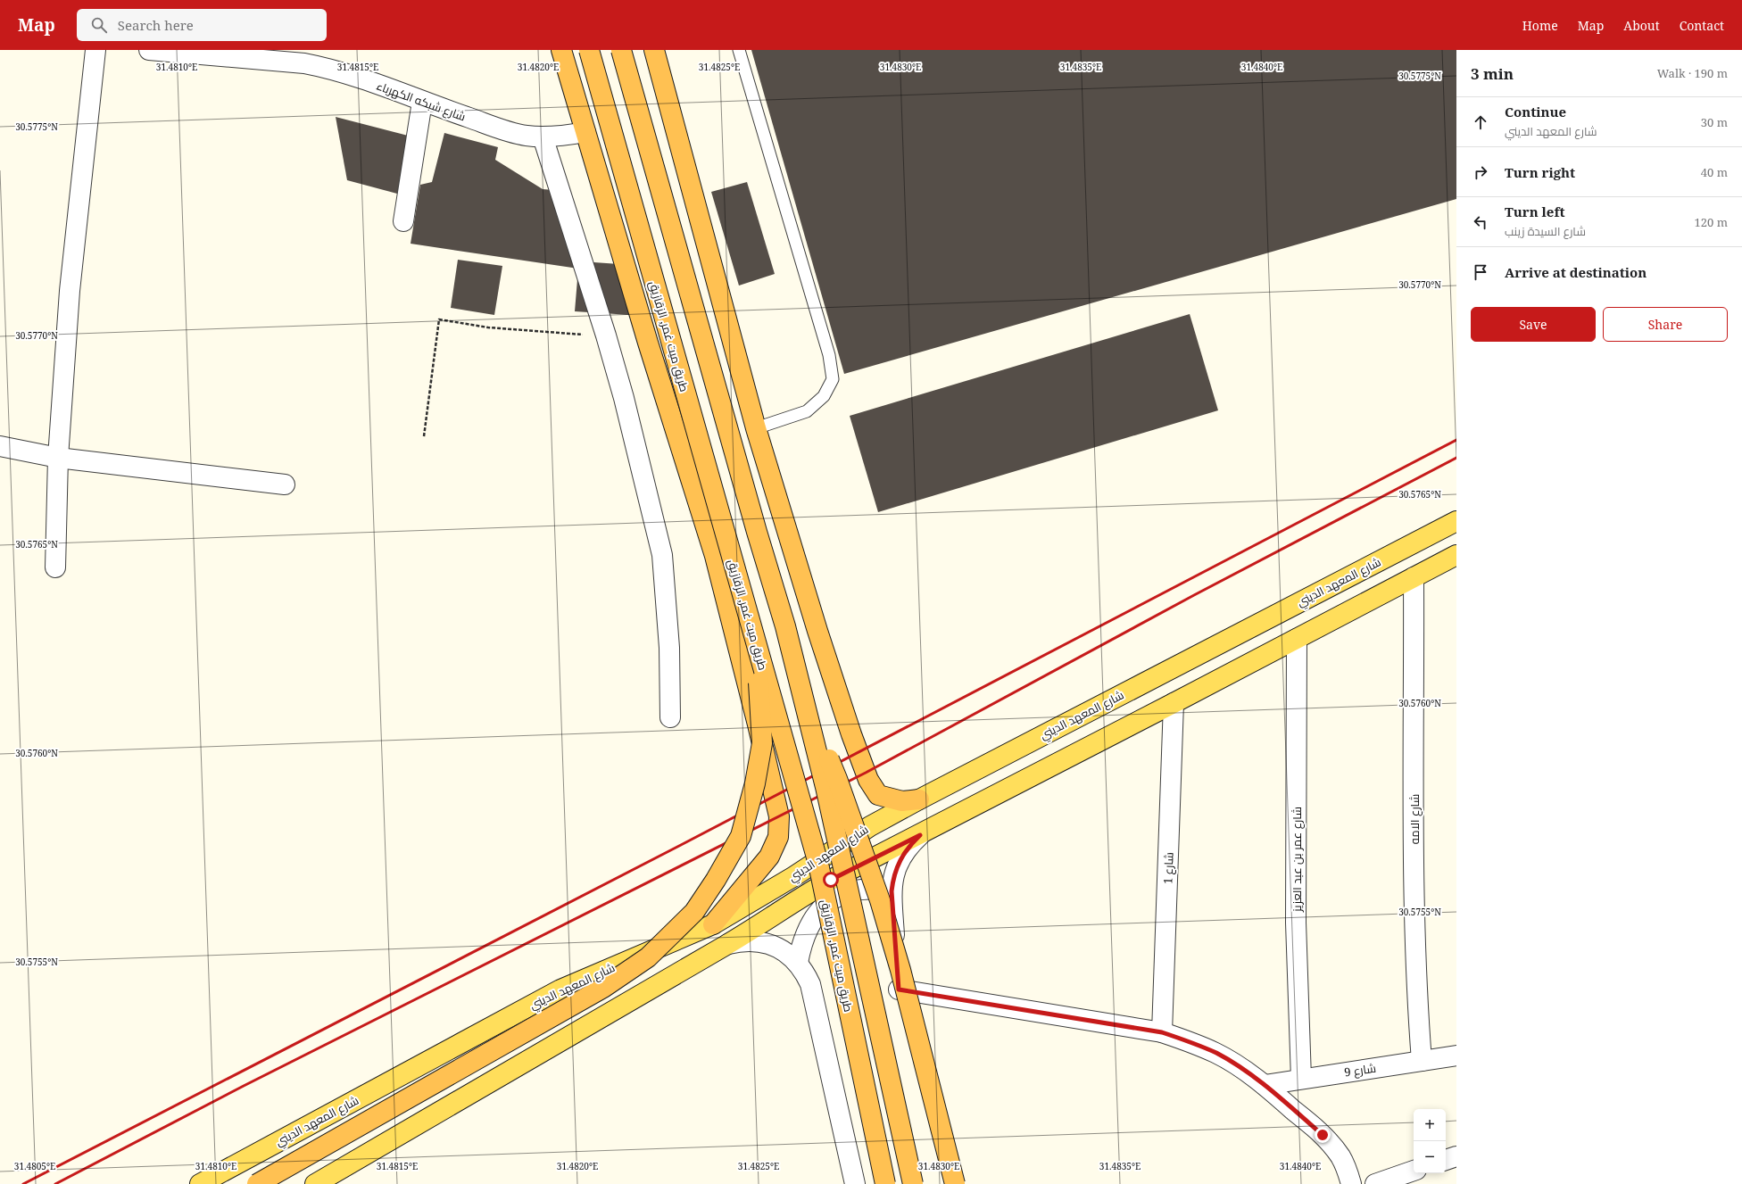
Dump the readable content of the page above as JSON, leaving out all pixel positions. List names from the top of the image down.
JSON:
{
  "streets": {
    "highway": ["طريق ميت غمر, الزقازيق"],
    "main road": ["شارع المعهد الديني"],
    "street": [
      "شارع شبكه الكهرباء",
      "شارع الامه",
      "شارع عمر بن عبد العزيز",
      "شارع 1",
      "شارع 9"
    ]
  },
  "crossings": [
    ["شارع شبكه الكهرباء", "طريق ميت غمر, الزقازيق"],
    ["طريق ميت غمر, الزقازيق", "شارع المعهد الديني"],
    ["شارع المعهد الديني", "شارع الامه"],
    ["شارع المعهد الديني", "شارع عمر بن عبد العزيز"],
    ["شارع المعهد الديني", "شارع 1"],
    ["شارع الامه", "شارع 9"],
    ["شارع عمر بن عبد العزيز", "شارع 9"]
  ],
  "page": {
    "header": "Map",
    "search": "Search here",
    "nav": [
      "Home",
      "Map",
      "About",
      "Contact"
    ],
    "heading": ["3 min", "Walk · 190 m"],
    "list": [
      ["Continue", "شارع المعهد الديني", "30 m"],
      ["Turn right", "40 m"],
      ["Turn left", "شارع السيدة زينب", "120 m"],
      "Arrive at destination"
    ],
    "buttons": ["Save", "Share"],
    "map_buttons": ["+", "−"]
  },
  "coordinates": [
    "31.4810°E",
    "31.4815°E",
    "31.4820°E",
    "31.4825°E",
    "31.4830°E",
    "31.4835°E",
    "31.4840°E",
    "30.5775°N",
    "30.5770°N",
    "30.5765°N",
    "30.5760°N",
    "30.5755°N",
    "31.4805°E"
  ]
}
